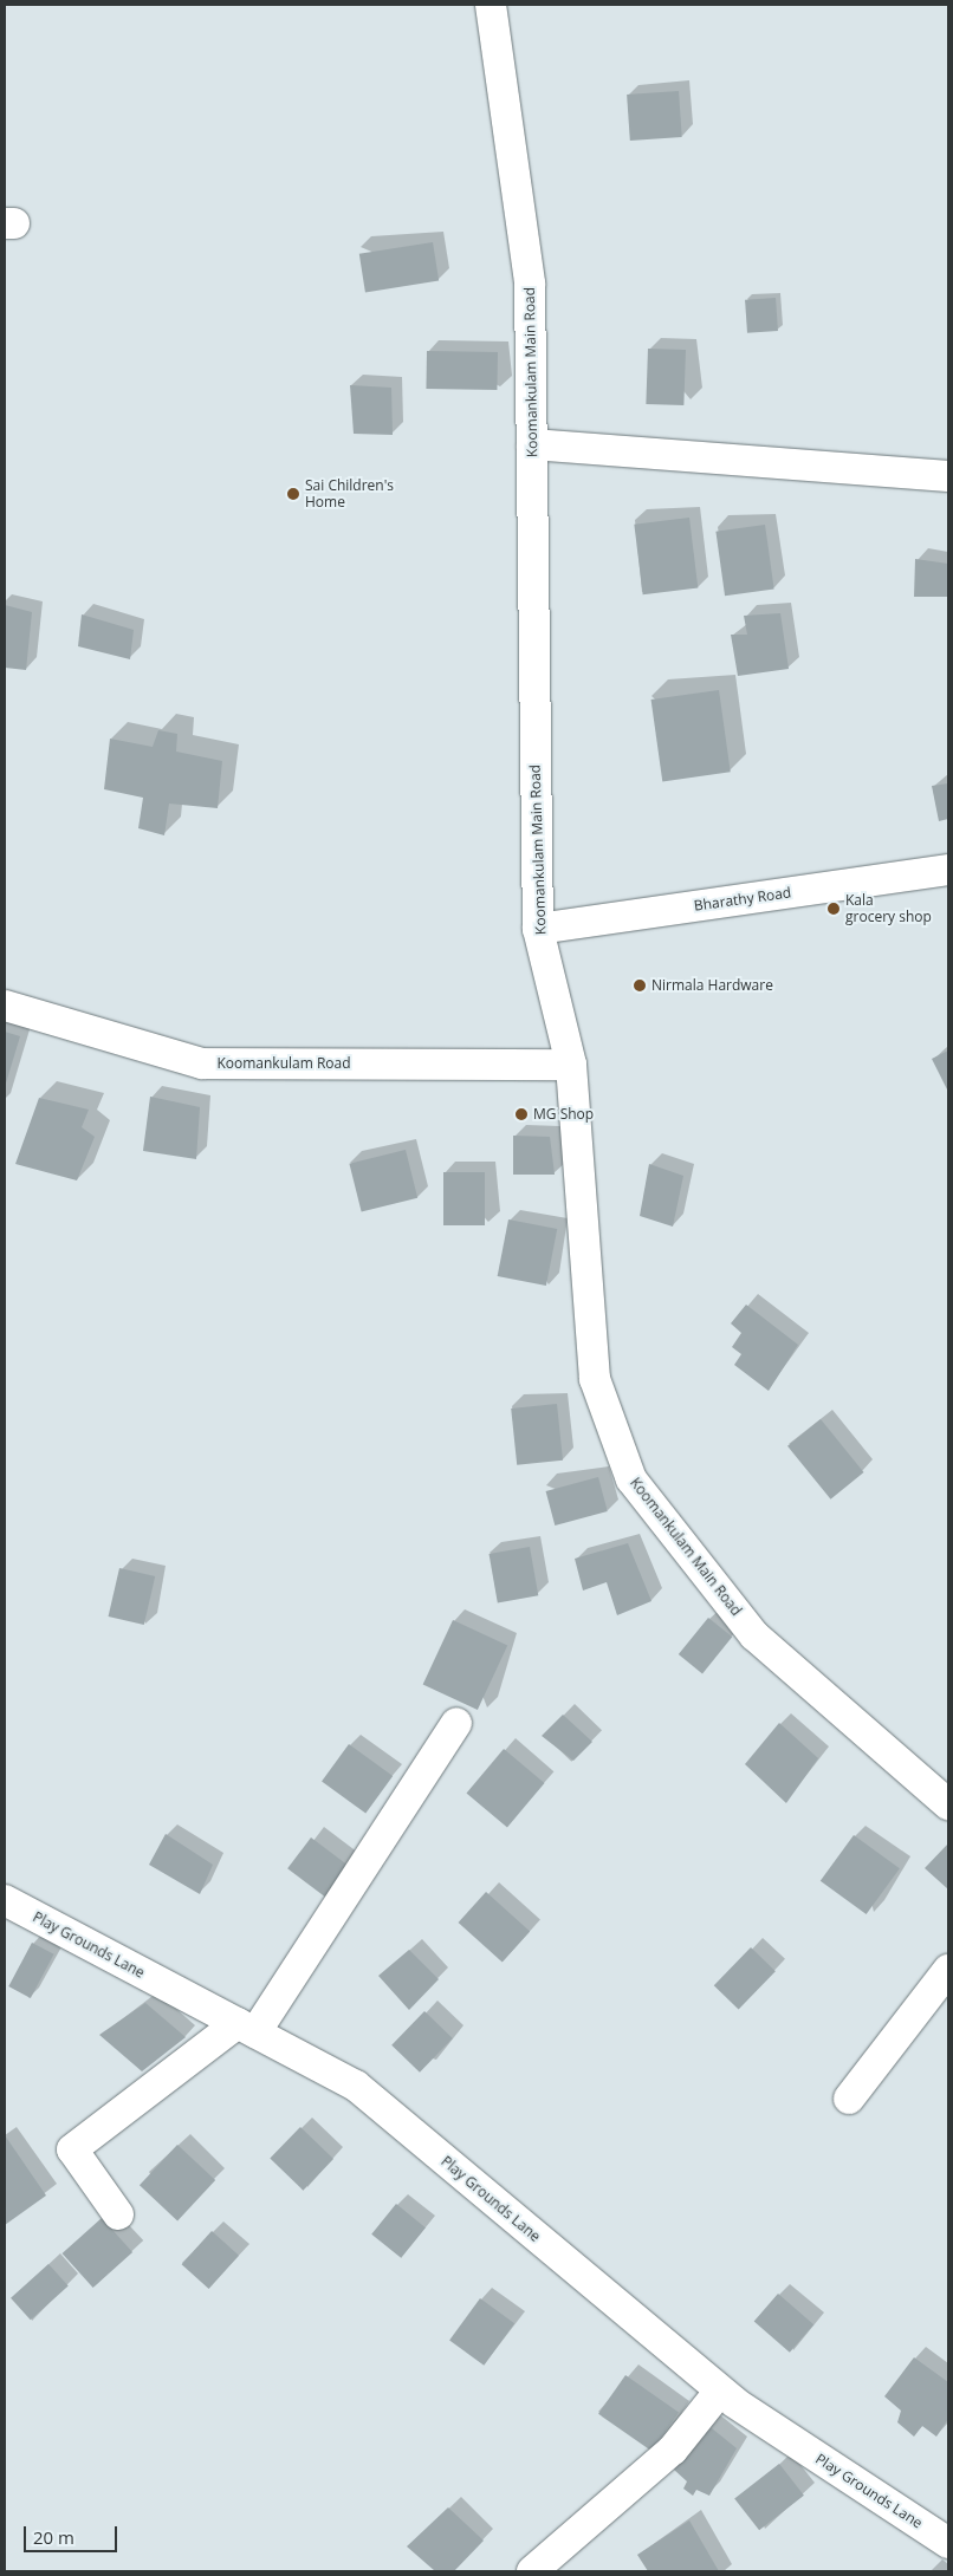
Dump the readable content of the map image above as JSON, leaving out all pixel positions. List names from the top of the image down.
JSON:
{
  "streets": {
    "street": [
      "Koomankulam Main Road",
      "Bharathy Road",
      "Koomankulam Road",
      "Play Grounds Lane"
    ]
  },
  "crossings": [
    ["Koomankulam Main Road", "Bharathy Road"],
    ["Koomankulam Main Road", "Koomankulam Road"]
  ],
  "places": [
    "Sai Children's Home",
    "Kala grocery shop",
    "Nirmala Hardware",
    "MG Shop"
  ],
  "scale_bar": "20 m"
}
